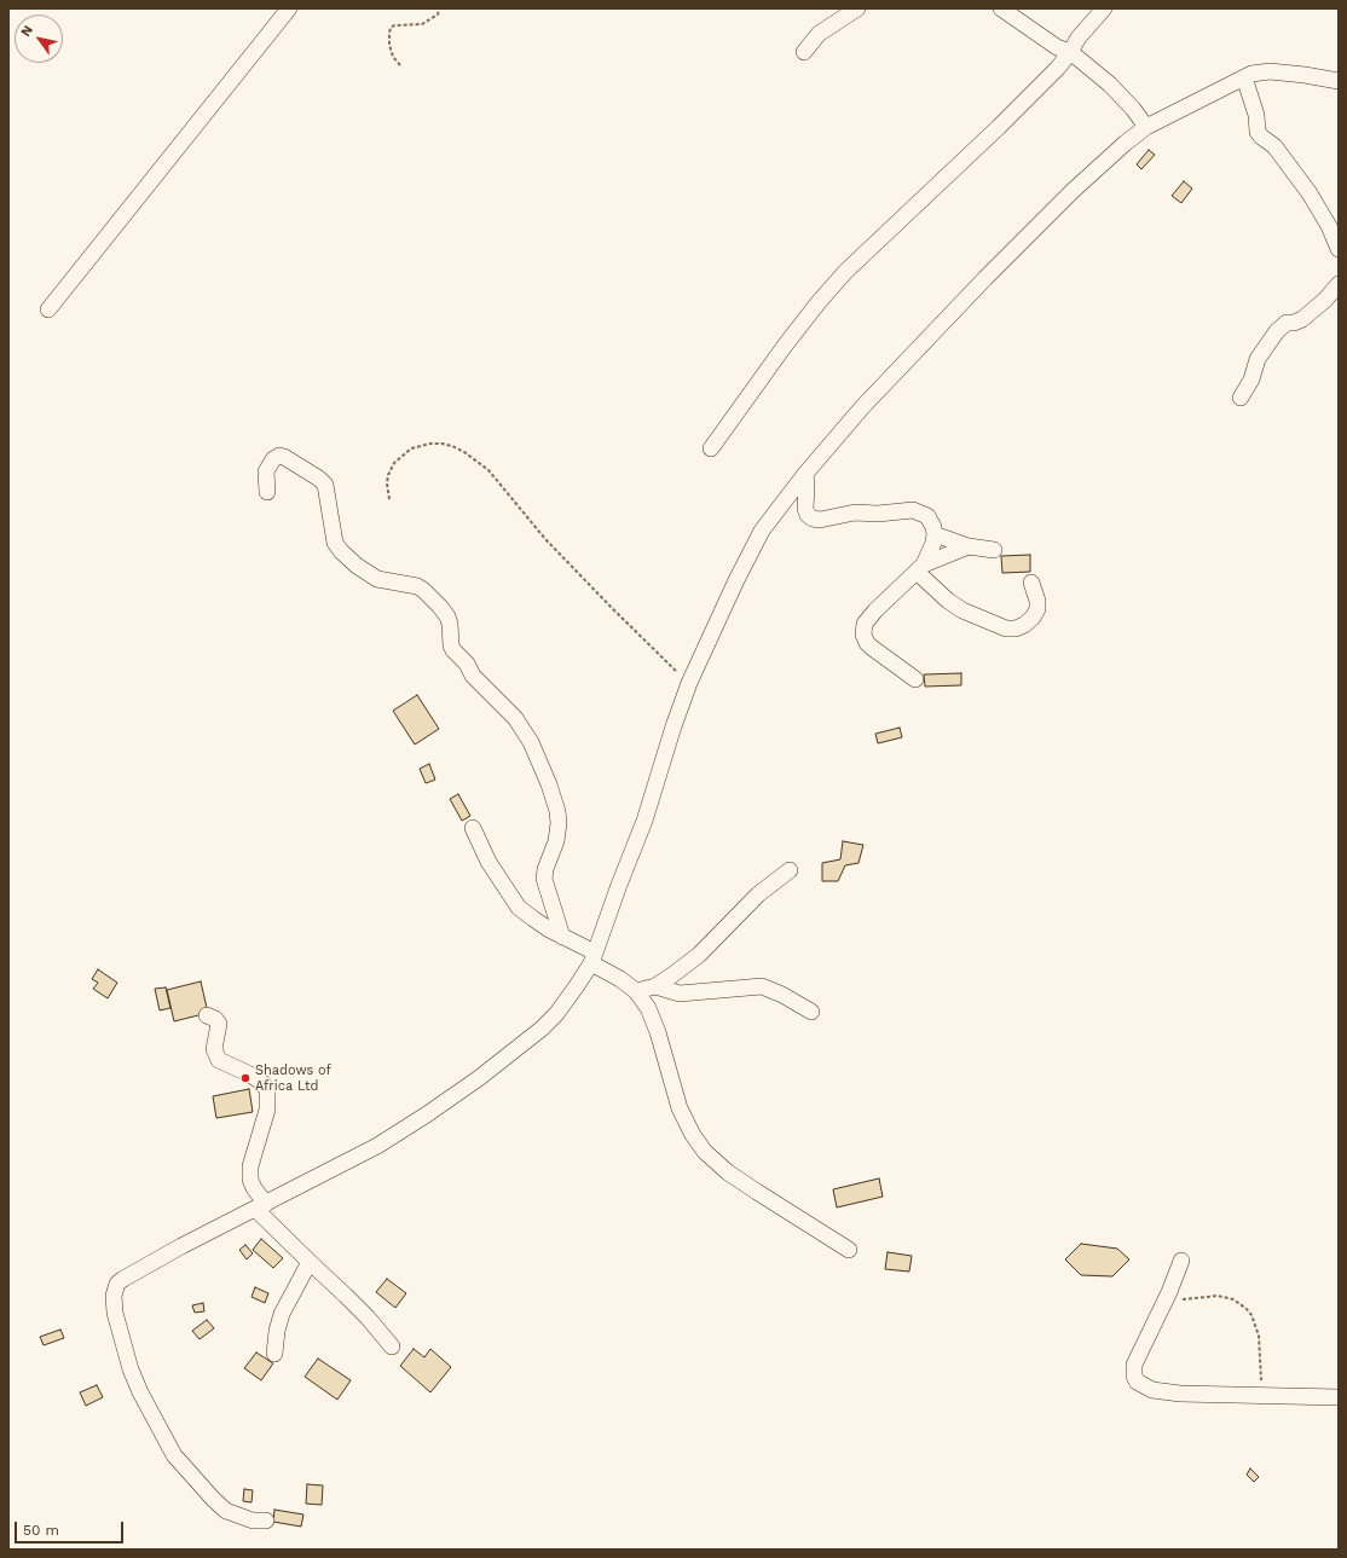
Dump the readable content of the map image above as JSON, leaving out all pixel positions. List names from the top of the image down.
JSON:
{
  "places": ["Shadows of Africa Ltd"],
  "scale_bar": "50 m",
  "north": "top left"
}
